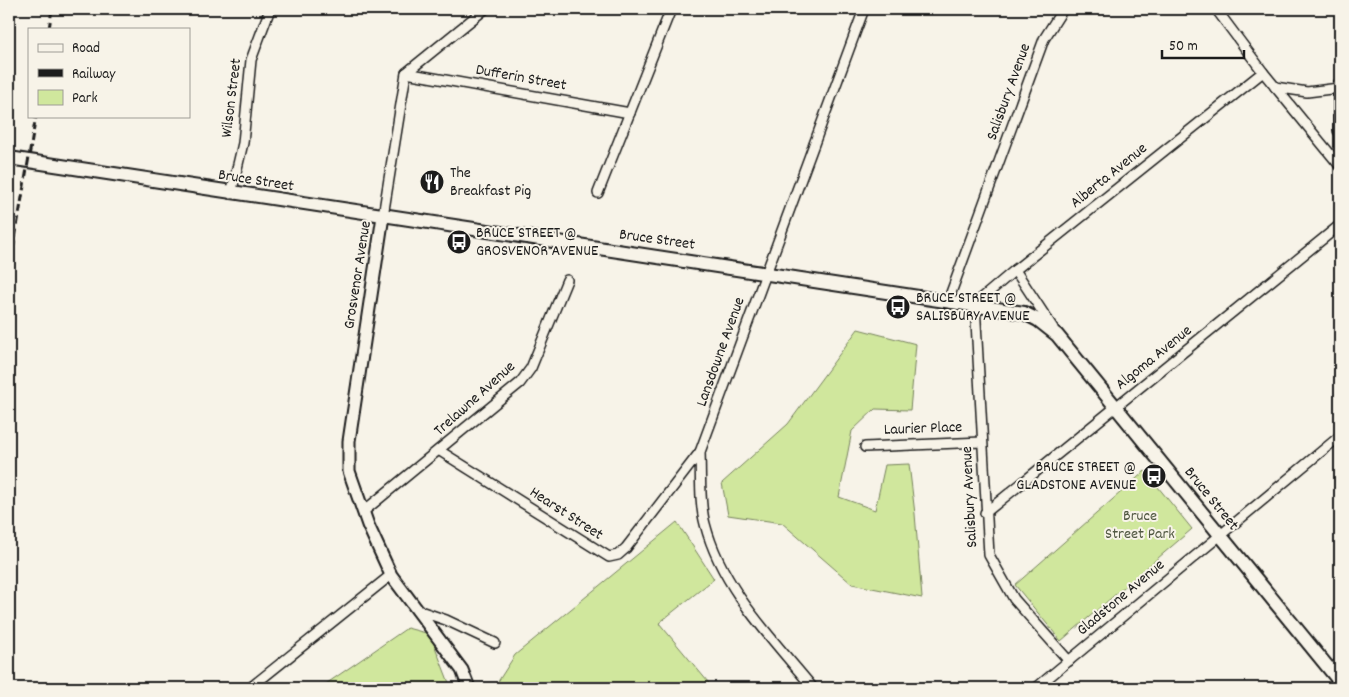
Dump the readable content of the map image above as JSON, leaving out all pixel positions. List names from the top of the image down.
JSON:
{
  "streets": {
    "main road": ["Bruce Street"],
    "street": [
      "Dufferin Street",
      "Salisbury Avenue",
      "Wilson Street",
      "Alberta Avenue",
      "Grosvenor Avenue",
      "Lansdowne Avenue",
      "Algoma Avenue",
      "Trelawne Avenue",
      "Laurier Place",
      "Hearst Street",
      "Gladstone Avenue"
    ]
  },
  "crossings": [
    ["Dufferin Street", "Grosvenor Avenue"],
    ["Salisbury Avenue", "Alberta Avenue"],
    ["Salisbury Avenue", "Bruce Street"],
    ["Salisbury Avenue", "Algoma Avenue"],
    ["Salisbury Avenue", "Laurier Place"],
    ["Salisbury Avenue", "Gladstone Avenue"],
    ["Wilson Street", "Bruce Street"],
    ["Alberta Avenue", "Bruce Street"],
    ["Bruce Street", "Grosvenor Avenue"],
    ["Bruce Street", "Lansdowne Avenue"],
    ["Bruce Street", "Algoma Avenue"],
    ["Bruce Street", "Gladstone Avenue"],
    ["Grosvenor Avenue", "Trelawne Avenue"],
    ["Lansdowne Avenue", "Hearst Street"],
    ["Trelawne Avenue", "Hearst Street"]
  ],
  "parks": ["Bruce Street Park"],
  "places": {
    "restaurant": ["The Breakfast Pig"],
    "bus stop": ["BRUCE STREET @ GROSVENOR AVENUE", "BRUCE STREET @ SALISBURY AVENUE", "BRUCE STREET @ GLADSTONE AVENUE"]
  },
  "legend": ["Road", "Railway", "Park"],
  "scale_bar": "50 m"
}
